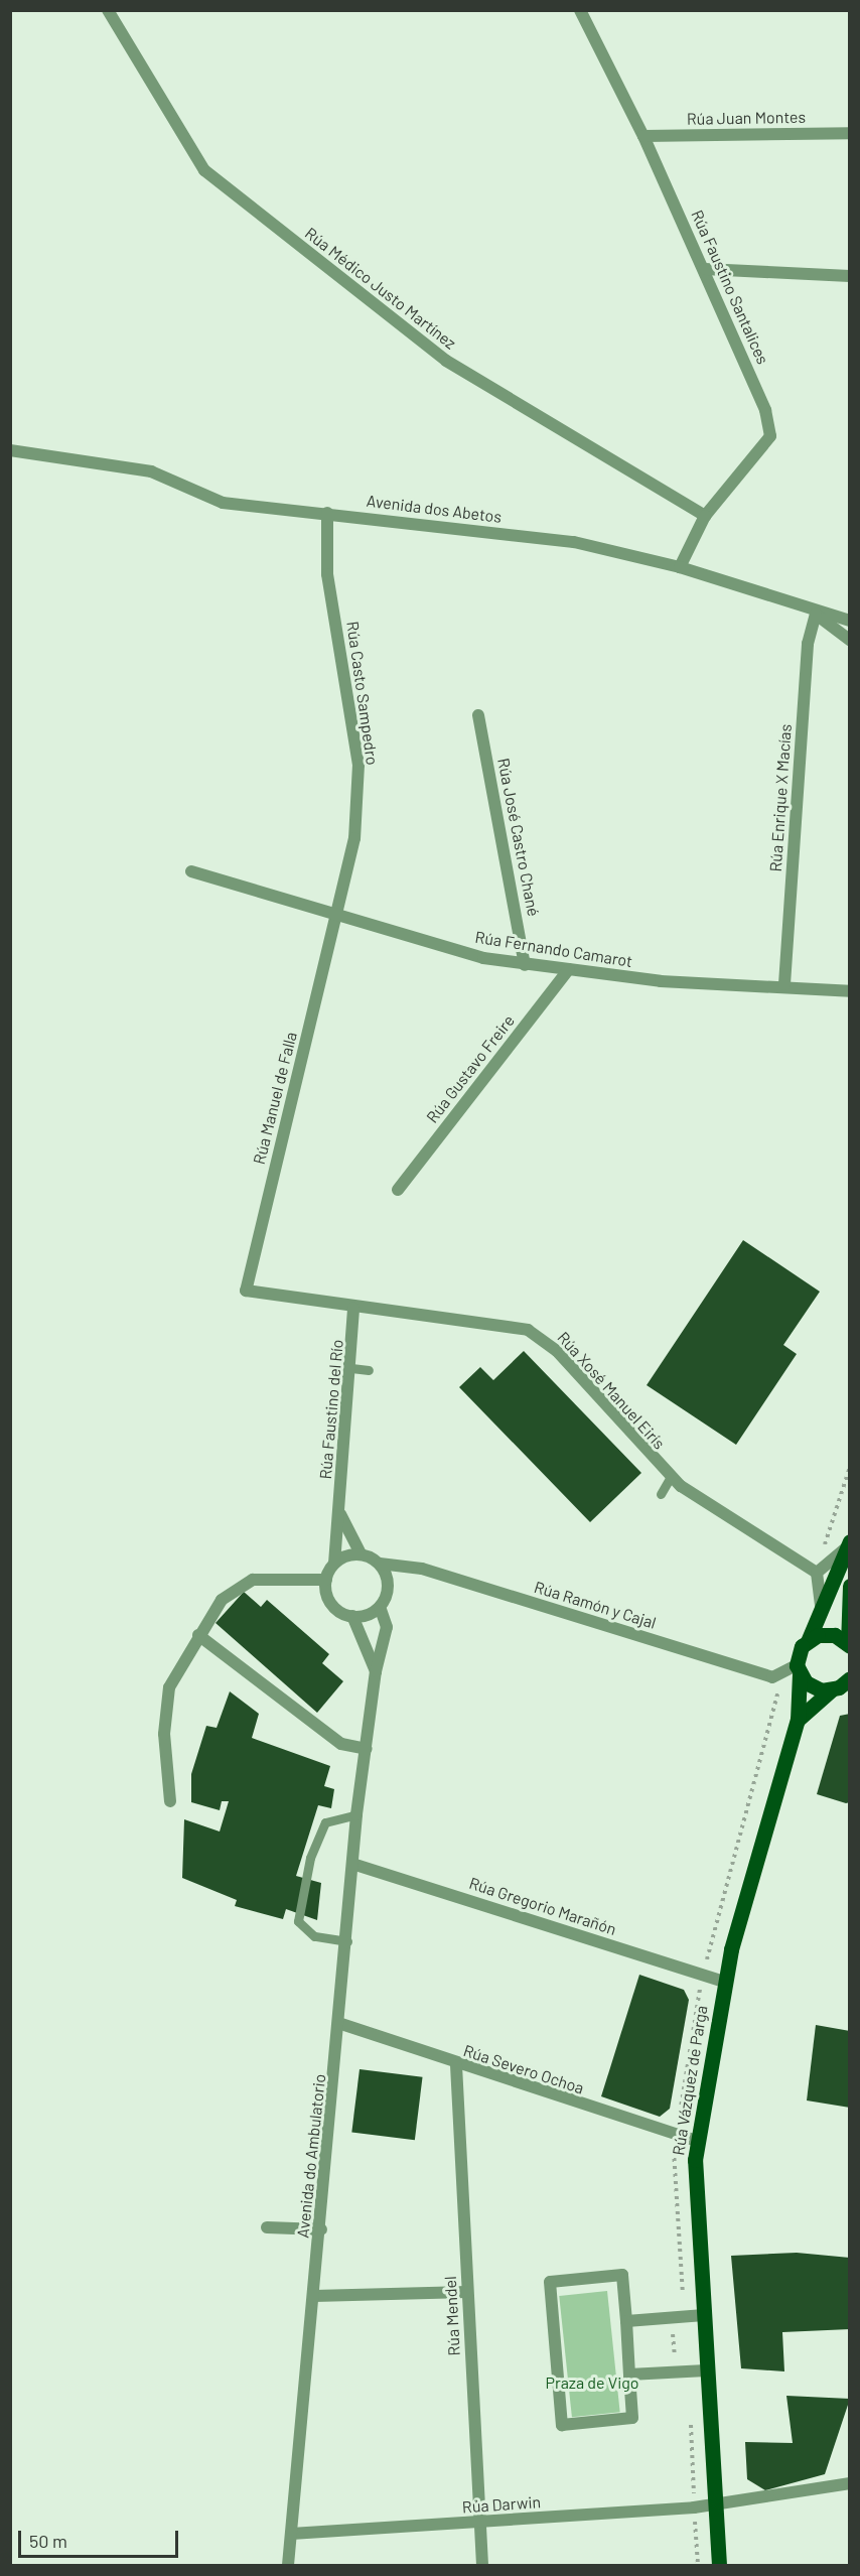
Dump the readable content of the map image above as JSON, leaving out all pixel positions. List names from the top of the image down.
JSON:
{
  "streets": {
    "main road": ["Rúa Vázquez de Parga"],
    "street": [
      "Rúa Juan Montes",
      "Rúa Faustino Santalices",
      "Rúa Médico Justo Martínez",
      "Avenida dos Abetos",
      "Rúa Casto Sampedro",
      "Rúa Enrique X Macías",
      "Rúa José Castro Chané",
      "Rúa Fernando Camarot",
      "Rúa Gustavo Freire",
      "Rúa Manuel de Falla",
      "Rúa Xosé Manuel Eirís",
      "Rúa Faustino del Río",
      "Rúa Ramón y Cajal",
      "Rúa Gregorio Marañón",
      "Rúa Severo Ochoa",
      "Avenida do Ambulatorio",
      "Rúa Mendel",
      "Rúa Darwin"
    ]
  },
  "crossings": [
    ["Rúa Juan Montes", "Rúa Faustino Santalices"],
    ["Rúa Faustino Santalices", "Rúa Médico Justo Martínez"],
    ["Rúa Faustino Santalices", "Avenida dos Abetos"],
    ["Avenida dos Abetos", "Rúa Casto Sampedro"],
    ["Avenida dos Abetos", "Rúa Enrique X Macías"],
    ["Rúa Casto Sampedro", "Rúa Fernando Camarot"],
    ["Rúa Casto Sampedro", "Rúa Manuel de Falla"],
    ["Rúa Enrique X Macías", "Rúa Fernando Camarot"],
    ["Rúa José Castro Chané", "Rúa Fernando Camarot"],
    ["Rúa Fernando Camarot", "Rúa Gustavo Freire"],
    ["Rúa Fernando Camarot", "Rúa Manuel de Falla"],
    ["Rúa Manuel de Falla", "Rúa Xosé Manuel Eirís"],
    ["Rúa Xosé Manuel Eirís", "Rúa Faustino del Río"],
    ["Rúa Faustino del Río", "Rúa Ramón y Cajal"],
    ["Rúa Faustino del Río", "Avenida do Ambulatorio"],
    ["Rúa Ramón y Cajal", "Rúa Vázquez de Parga"],
    ["Rúa Ramón y Cajal", "Avenida do Ambulatorio"],
    ["Rúa Gregorio Marañón", "Rúa Vázquez de Parga"],
    ["Rúa Gregorio Marañón", "Avenida do Ambulatorio"],
    ["Rúa Severo Ochoa", "Rúa Vázquez de Parga"],
    ["Rúa Severo Ochoa", "Avenida do Ambulatorio"],
    ["Rúa Severo Ochoa", "Rúa Mendel"],
    ["Rúa Vázquez de Parga", "Rúa Darwin"],
    ["Avenida do Ambulatorio", "Rúa Darwin"],
    ["Rúa Mendel", "Rúa Darwin"]
  ],
  "parks": ["Praza de Vigo"],
  "scale_bar": "50 m"
}
